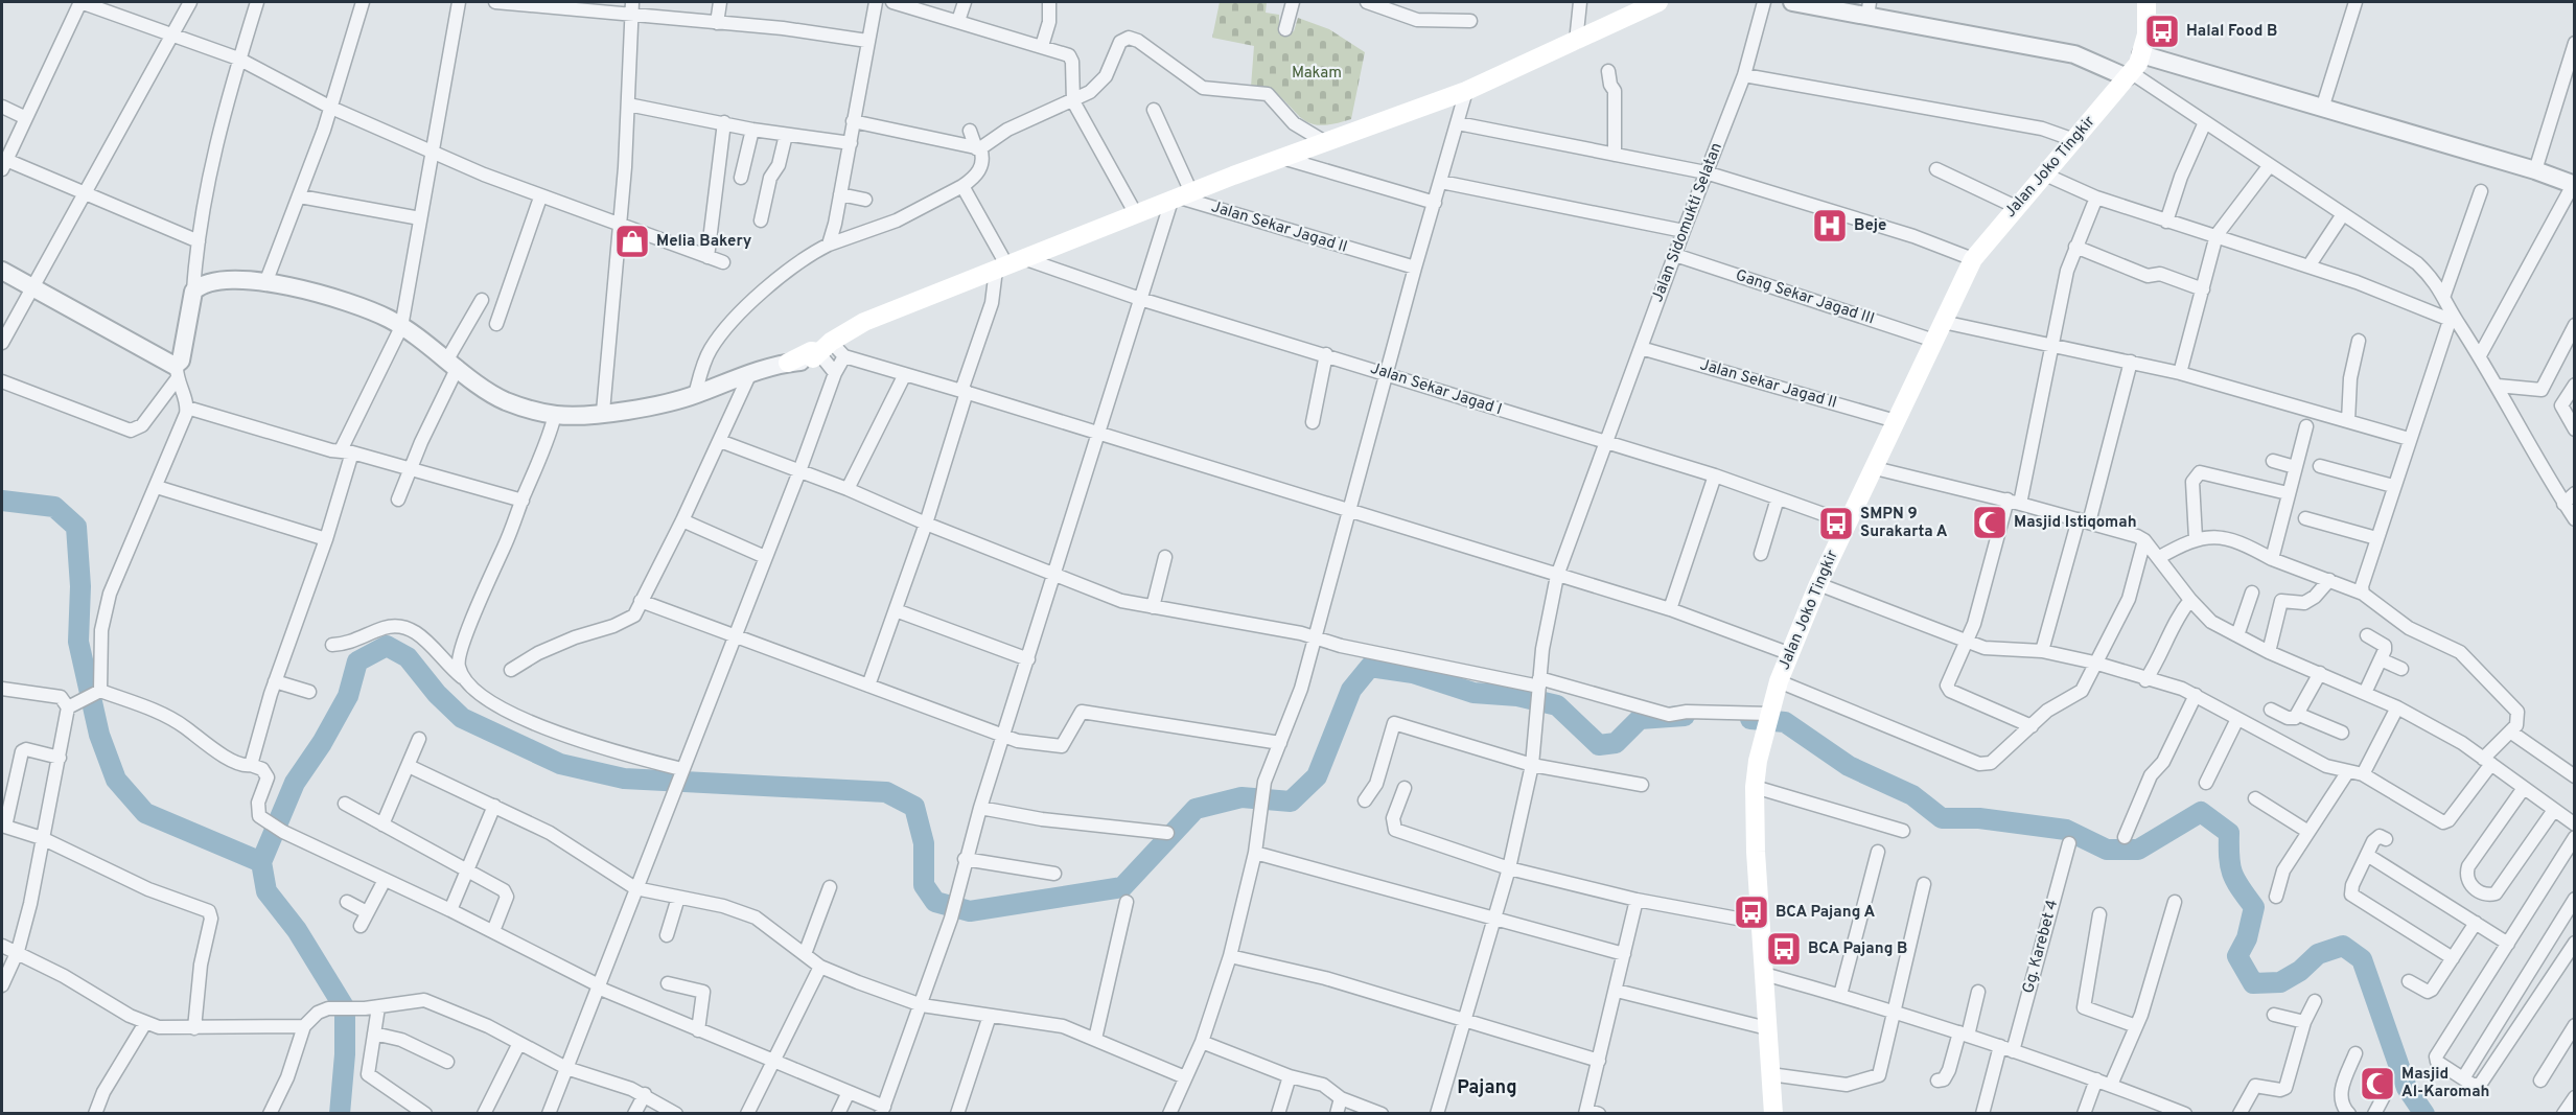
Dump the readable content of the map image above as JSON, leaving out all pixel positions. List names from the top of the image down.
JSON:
{
  "streets": {
    "main road": ["Jalan Joko Tingkir"],
    "street": [
      "Jalan Sidomukti Selatan",
      "Jalan Sekar Jagad II",
      "Gang Sekar Jagad III",
      "Jalan Sekar Jagad I",
      "Gg. Karebet 4"
    ]
  },
  "crossings": [
    ["Jalan Joko Tingkir", "Jalan Sekar Jagad II"],
    ["Jalan Joko Tingkir", "Gang Sekar Jagad III"],
    ["Jalan Joko Tingkir", "Jalan Sekar Jagad I"],
    ["Jalan Sidomukti Selatan", "Jalan Sekar Jagad II"],
    ["Jalan Sidomukti Selatan", "Gang Sekar Jagad III"],
    ["Jalan Sidomukti Selatan", "Jalan Sekar Jagad I"]
  ],
  "districts": ["Pajang"],
  "parks": ["Makam"],
  "places": {
    "bus stop": [
      "Halal Food B",
      "SMPN 9 Surakarta A",
      "BCA Pajang A",
      "BCA Pajang B"
    ],
    "hospital": ["Beje"],
    "shop": ["Melia Bakery"],
    "mosque": ["Masjid Istiqomah", "Masjid Al-Karomah"]
  }
}
